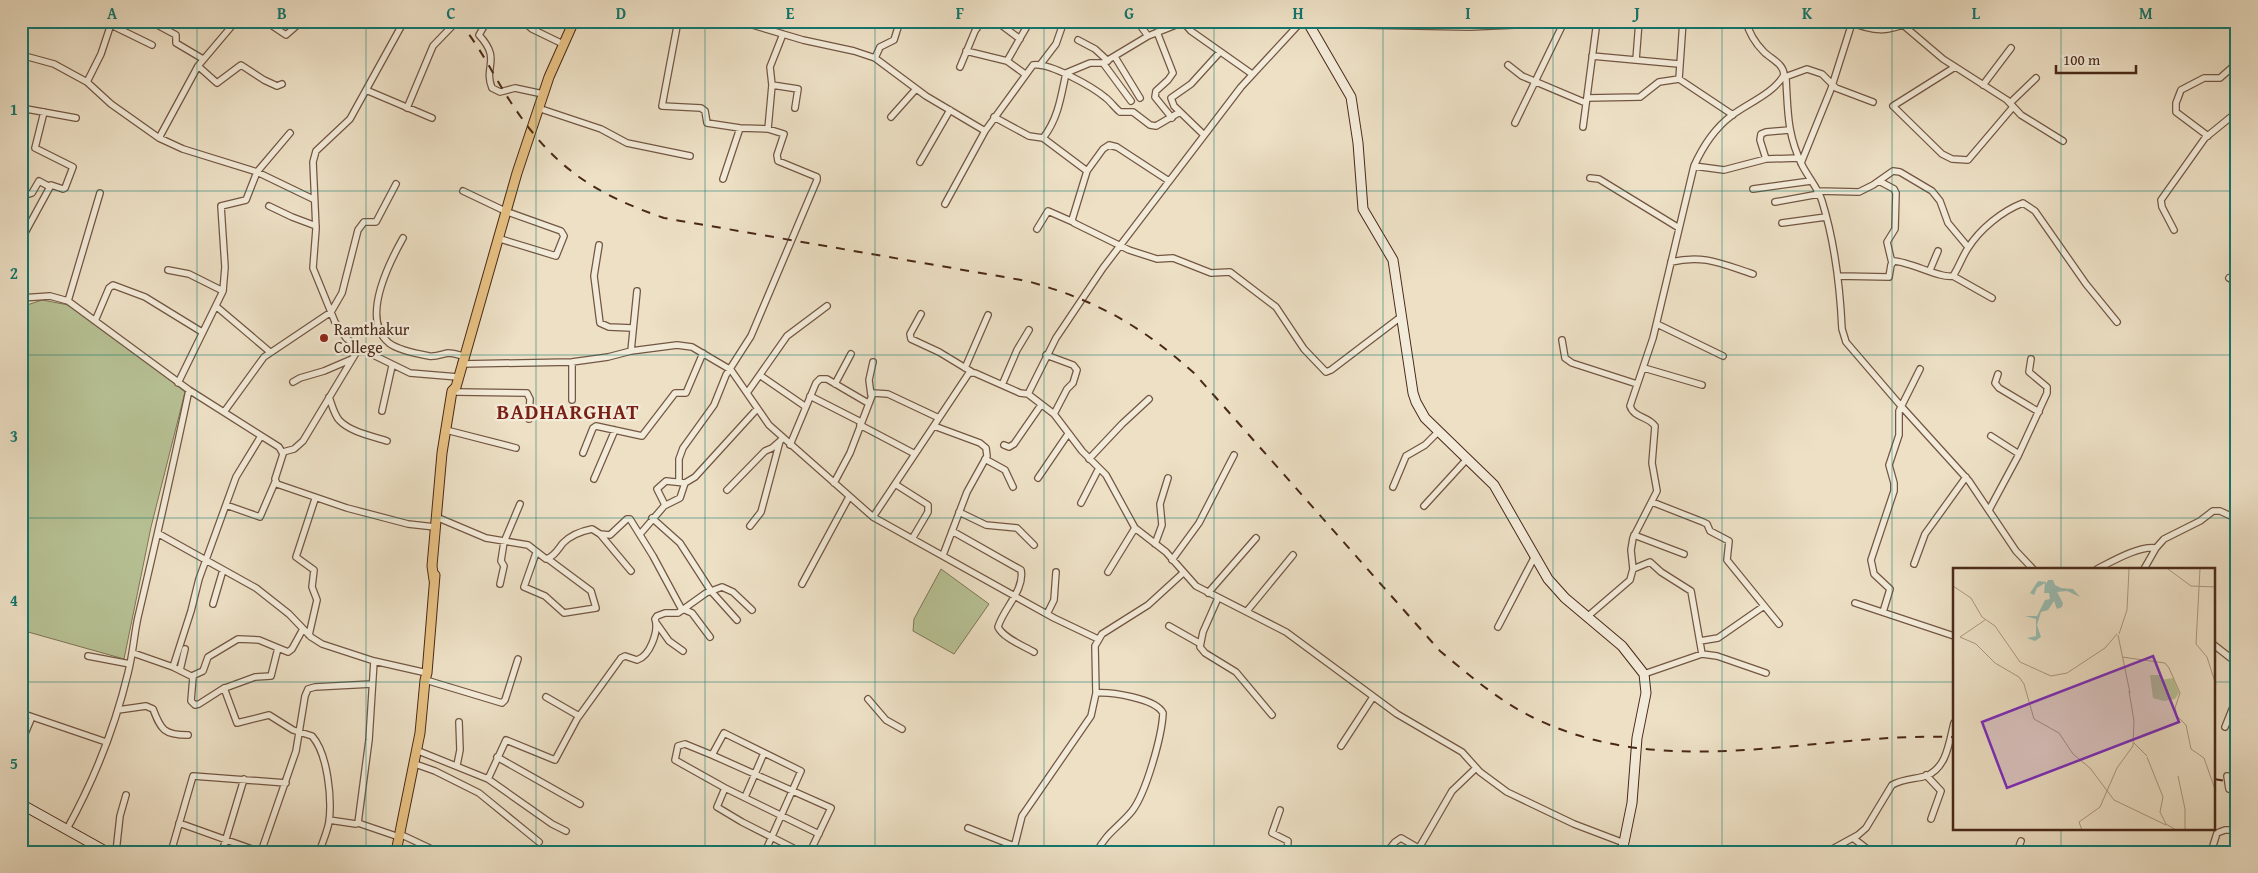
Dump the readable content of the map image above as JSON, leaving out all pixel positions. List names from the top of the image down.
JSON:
{
  "districts": ["BADHARGHAT"],
  "places": ["Ramthakur College"],
  "scale_bar": "100 m",
  "grid": {
    "columns": [
      "A",
      "B",
      "C",
      "D",
      "E",
      "F",
      "G",
      "H",
      "I",
      "J",
      "K",
      "L",
      "M"
    ],
    "rows": [
      "1",
      "2",
      "3",
      "4",
      "5"
    ]
  }
}
